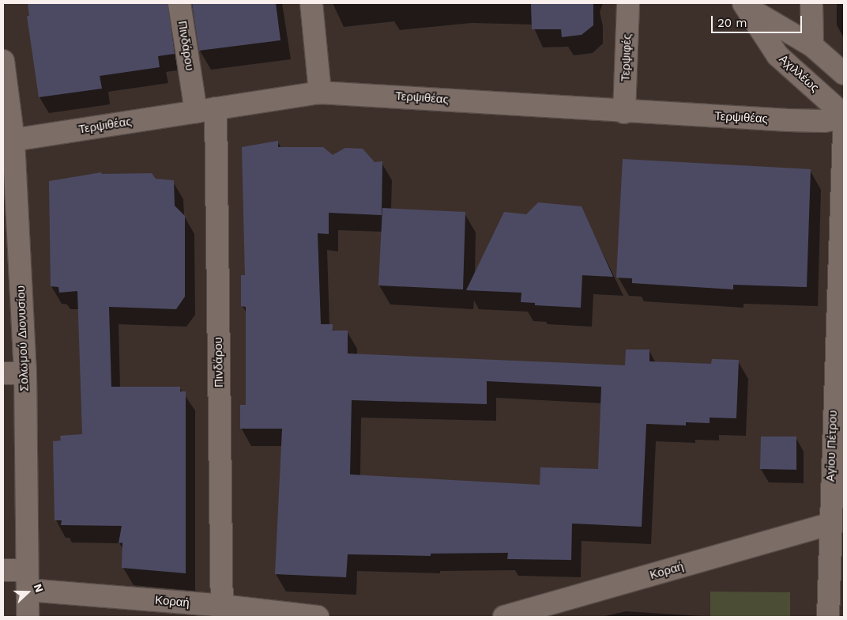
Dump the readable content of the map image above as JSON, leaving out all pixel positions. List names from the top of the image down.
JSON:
{
  "streets": {
    "street": [
      "Πινδάρου",
      "Τερψιφές",
      "Αχιλλέως",
      "Τερψιθέας",
      "Σολωμού Διονυσίου",
      "Αγίου Πέτρου",
      "Κοραή"
    ]
  },
  "crossings": [
    ["Πινδάρου", "Τερψιθέας"],
    ["Πινδάρου", "Κοραή"],
    ["Τερψιφές", "Τερψιθέας"],
    ["Αχιλλέως", "Τερψιθέας"],
    ["Τερψιθέας", "Σολωμού Διονυσίου"],
    ["Σολωμού Διονυσίου", "Κοραή"],
    ["Αγίου Πέτρου", "Κοραή"]
  ],
  "scale_bar": "20 m",
  "north": "right"
}
